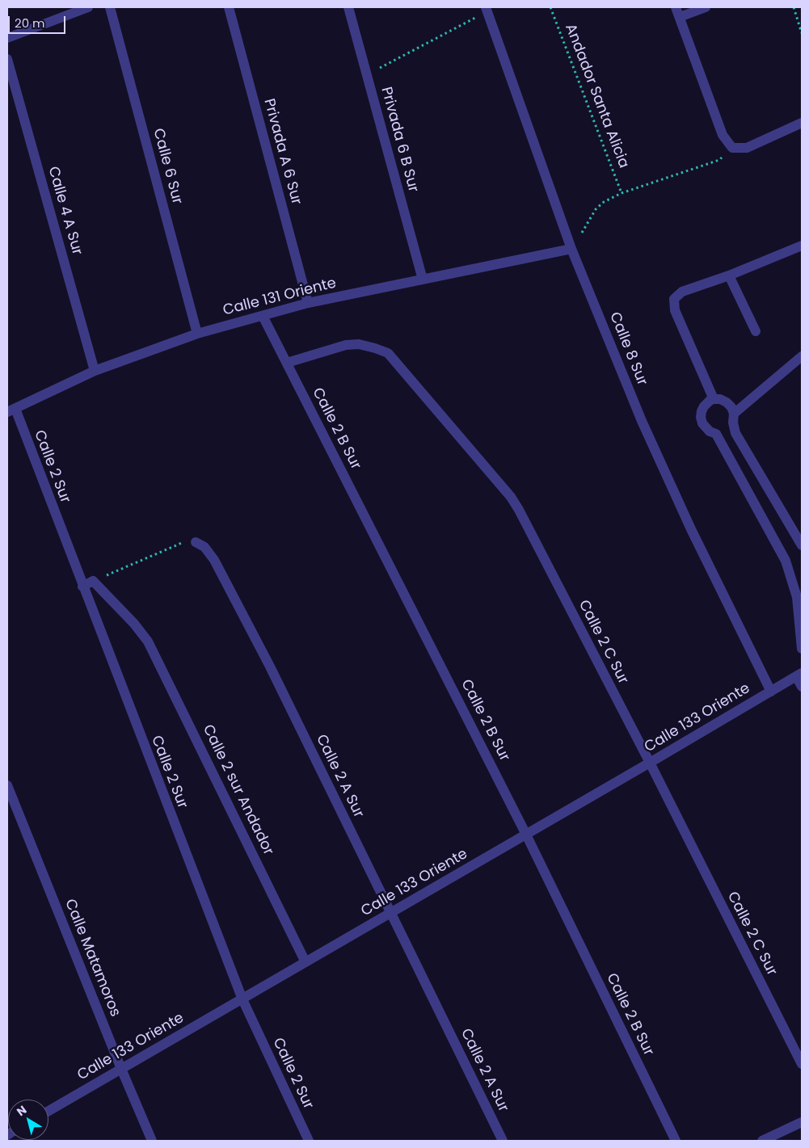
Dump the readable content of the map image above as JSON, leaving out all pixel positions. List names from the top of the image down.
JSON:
{
  "streets": {
    "street": [
      "Privada 6 B Sur",
      "Privada A 6 Sur",
      "Calle 6 Sur",
      "Calle 4 A Sur",
      "Calle 131 Oriente",
      "Calle 8 Sur",
      "Calle 2 B Sur",
      "Calle 2 Sur",
      "Calle 2 C Sur",
      "Calle 133 Oriente",
      "Calle 2 A Sur",
      "Calle 2 sur Andador",
      "Calle Matamoros"
    ],
    "path": ["Andador Santa Alicia"]
  },
  "crossings": [
    ["Privada 6 B Sur", "Calle 131 Oriente"],
    ["Privada A 6 Sur", "Calle 131 Oriente"],
    ["Calle 6 Sur", "Calle 131 Oriente"],
    ["Calle 4 A Sur", "Calle 131 Oriente"],
    ["Calle 131 Oriente", "Calle 8 Sur"],
    ["Calle 131 Oriente", "Calle 2 B Sur"],
    ["Calle 131 Oriente", "Calle 2 Sur"],
    ["Calle 8 Sur", "Calle 133 Oriente"],
    ["Calle 2 B Sur", "Calle 2 C Sur"],
    ["Calle 2 B Sur", "Calle 133 Oriente"],
    ["Calle 2 Sur", "Calle 133 Oriente"],
    ["Calle 2 C Sur", "Calle 133 Oriente"],
    ["Calle 133 Oriente", "Calle 2 A Sur"],
    ["Calle 133 Oriente", "Calle 2 sur Andador"],
    ["Calle 133 Oriente", "Calle Matamoros"]
  ],
  "scale_bar": "20 m",
  "north": "top left"
}
